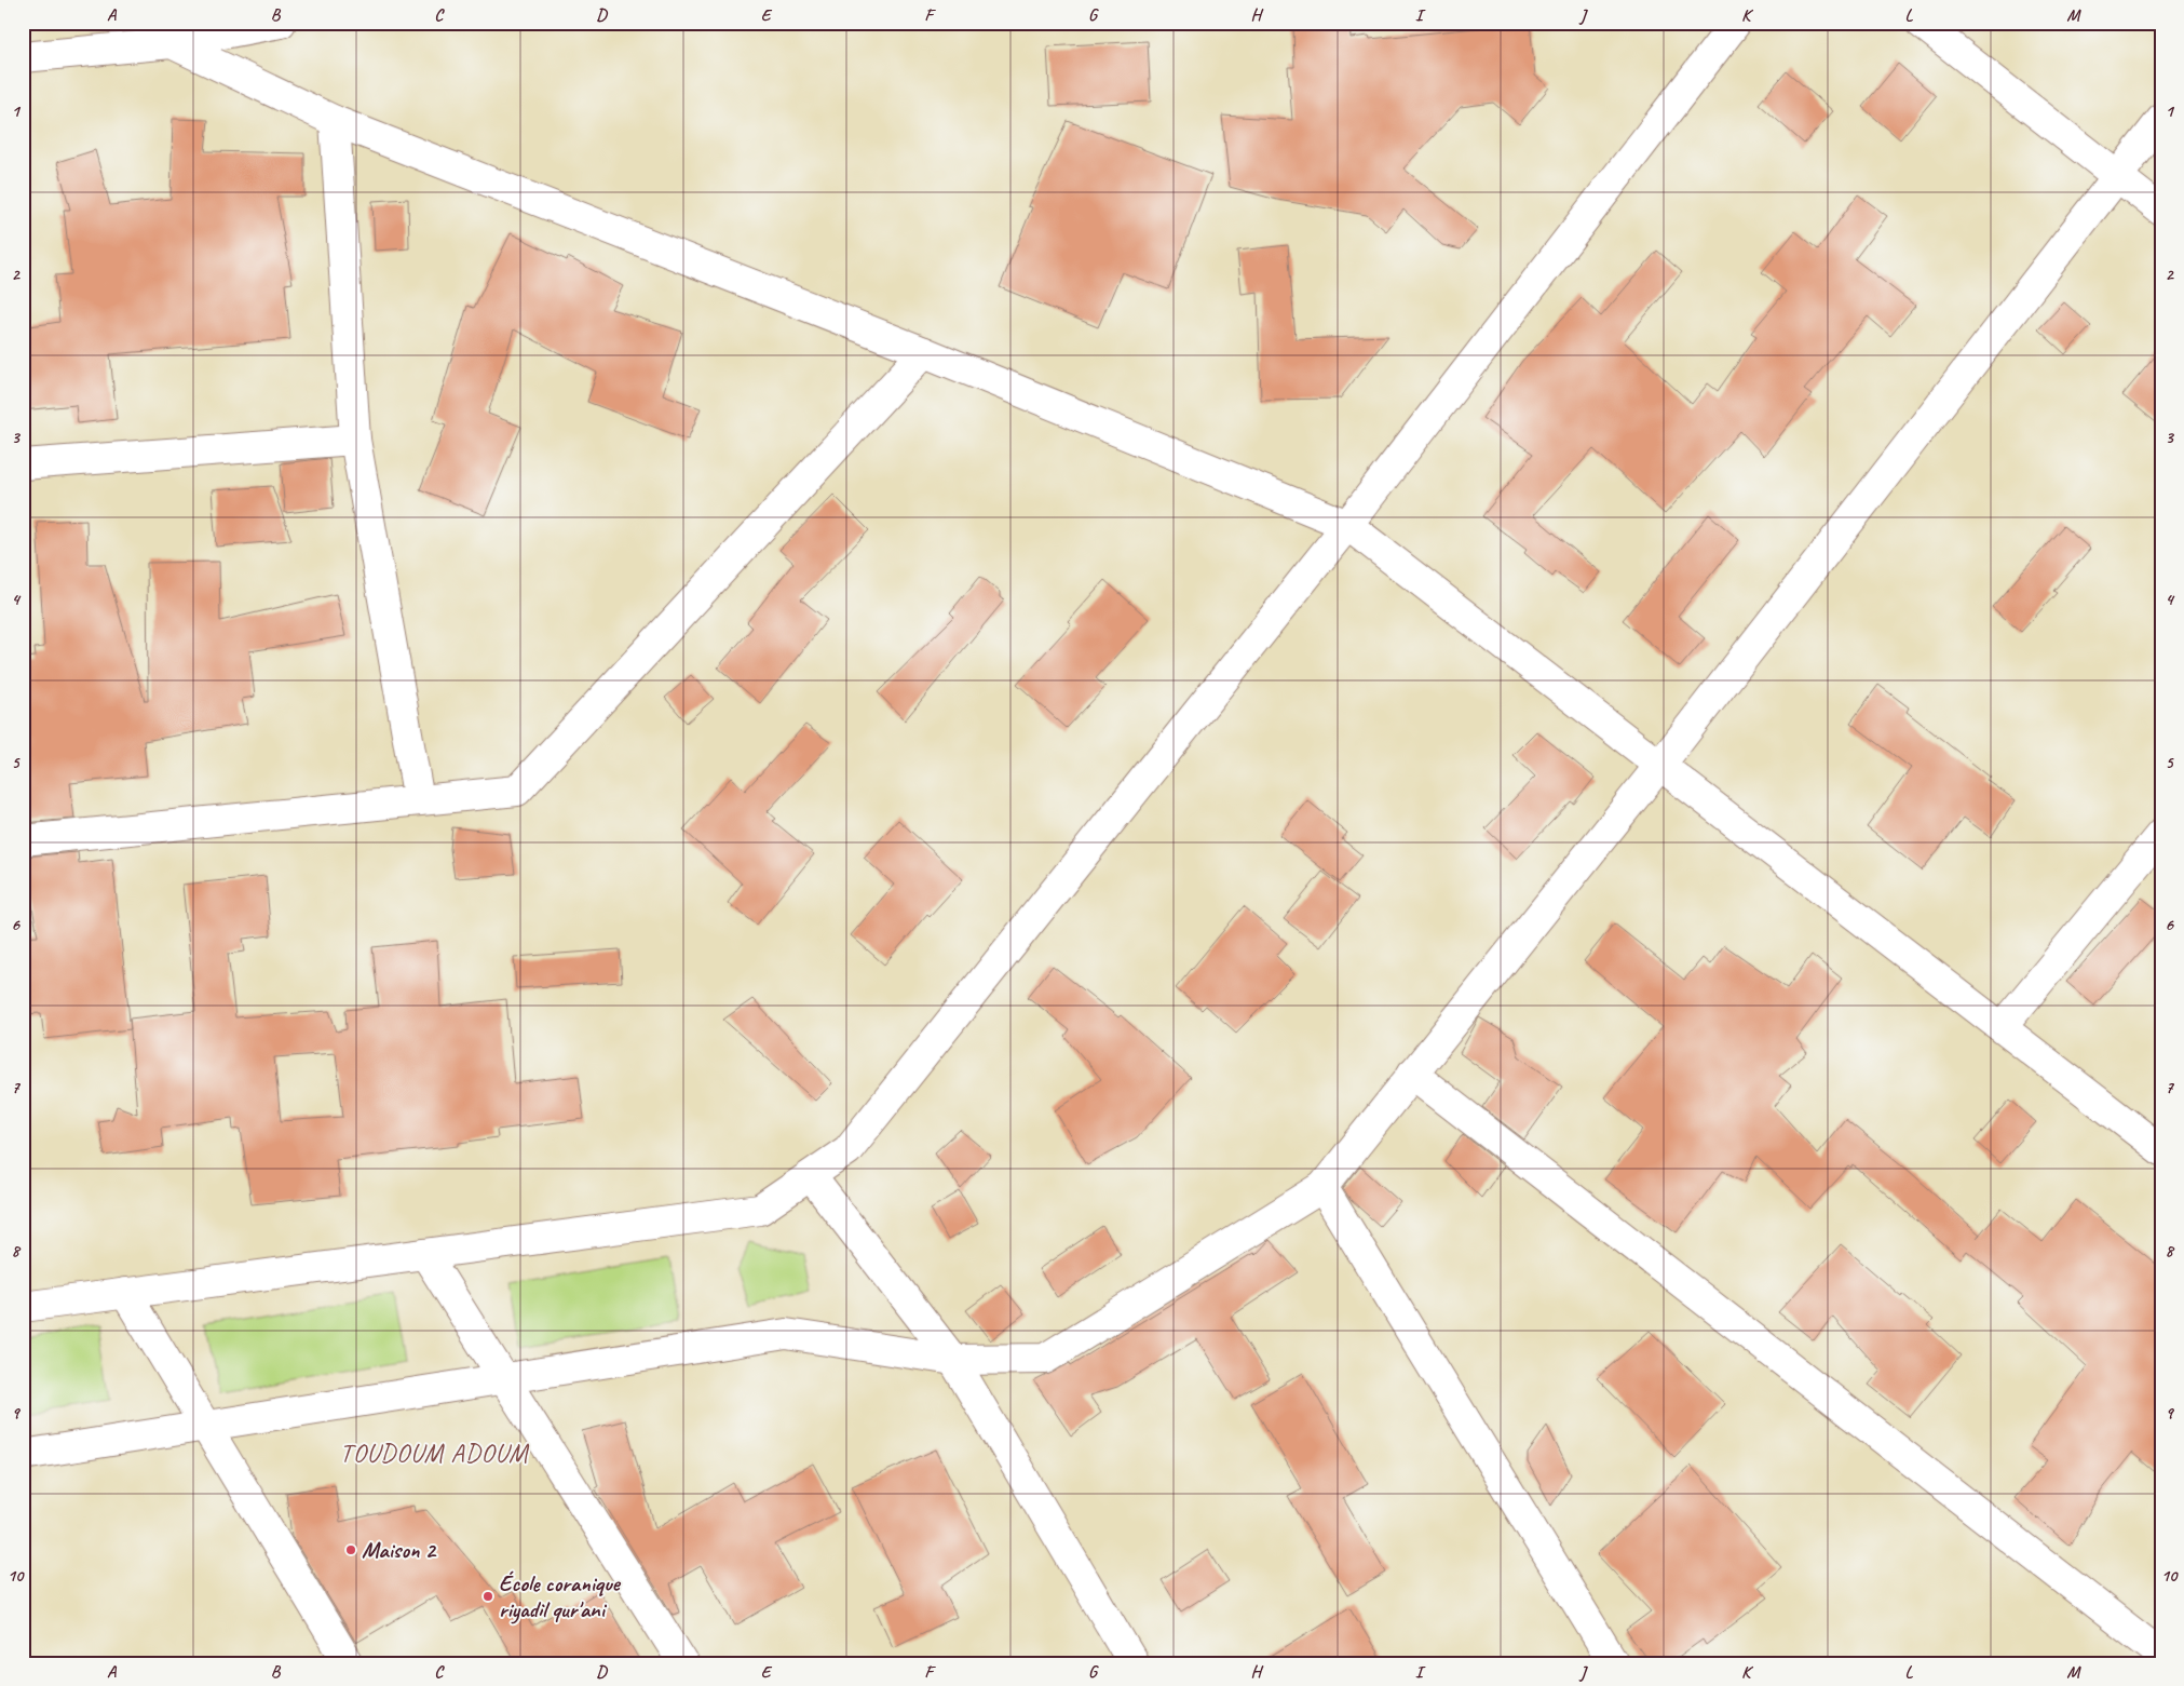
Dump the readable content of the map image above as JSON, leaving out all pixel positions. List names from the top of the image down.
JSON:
{
  "districts": ["TOUDOUM ADOUM"],
  "places": ["Maison 2", "École coranique riyadil qur'ani"],
  "grid": {
    "columns": [
      "A",
      "B",
      "C",
      "D",
      "E",
      "F",
      "G",
      "H",
      "I",
      "J",
      "K",
      "L",
      "M"
    ],
    "rows": [
      "1",
      "2",
      "3",
      "4",
      "5",
      "6",
      "7",
      "8",
      "9",
      "10"
    ]
  }
}
